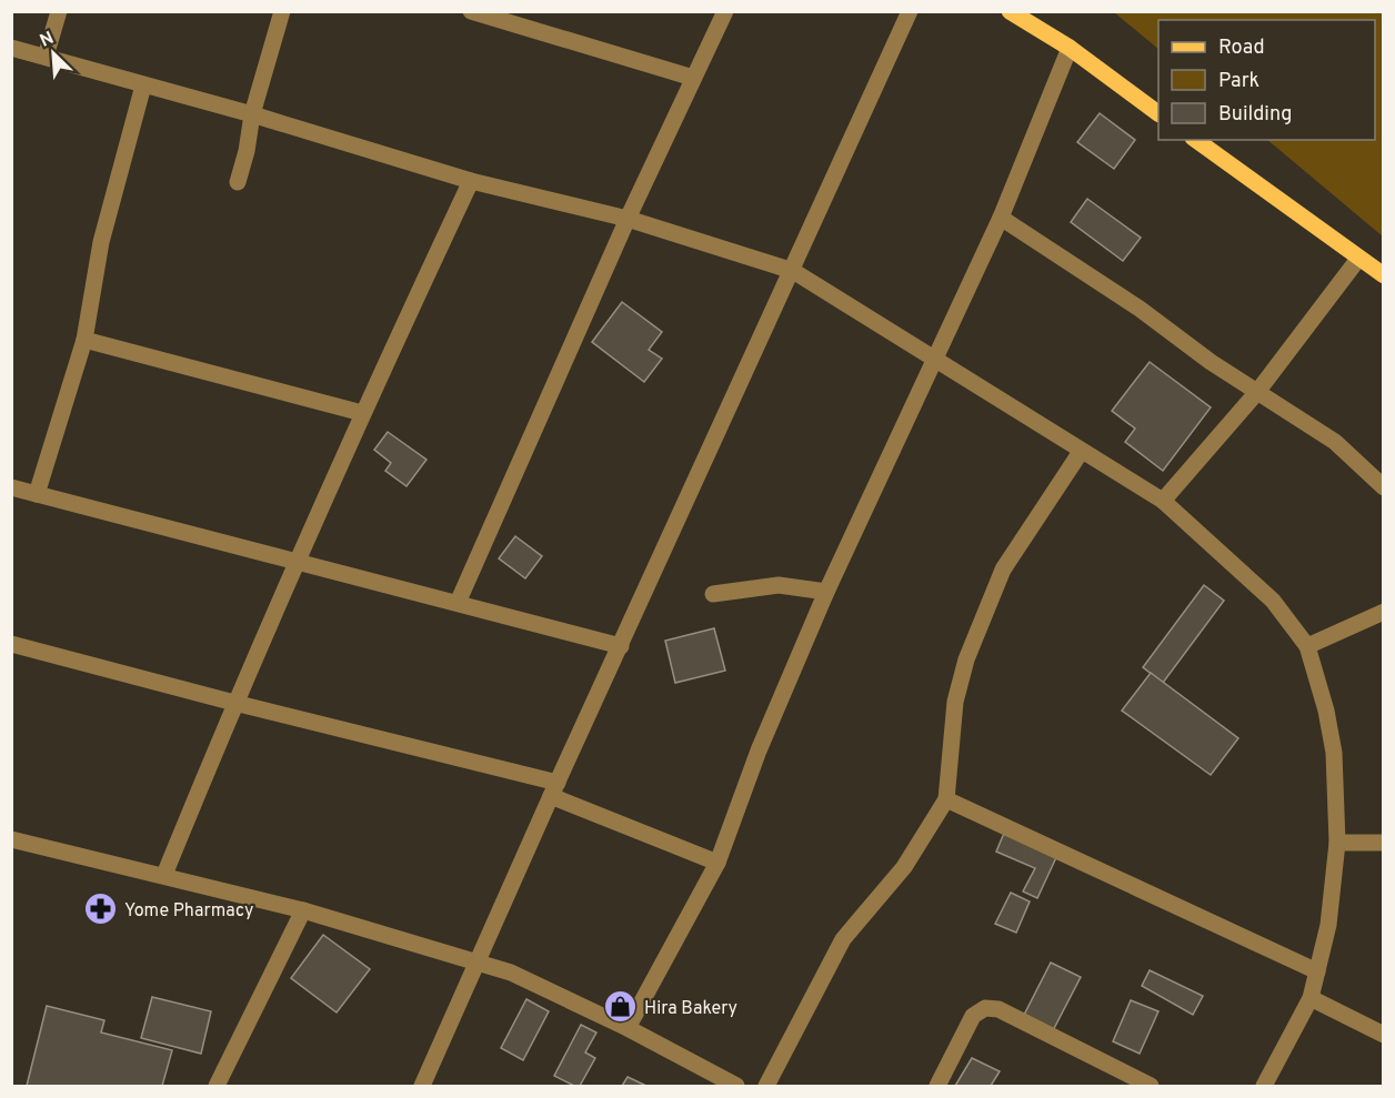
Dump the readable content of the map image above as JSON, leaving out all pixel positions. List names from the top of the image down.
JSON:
{
  "places": {
    "pharmacy": ["Yome Pharmacy"],
    "shop": ["Hira Bakery"]
  },
  "legend": ["Road", "Park", "Building"],
  "north": "top left"
}
